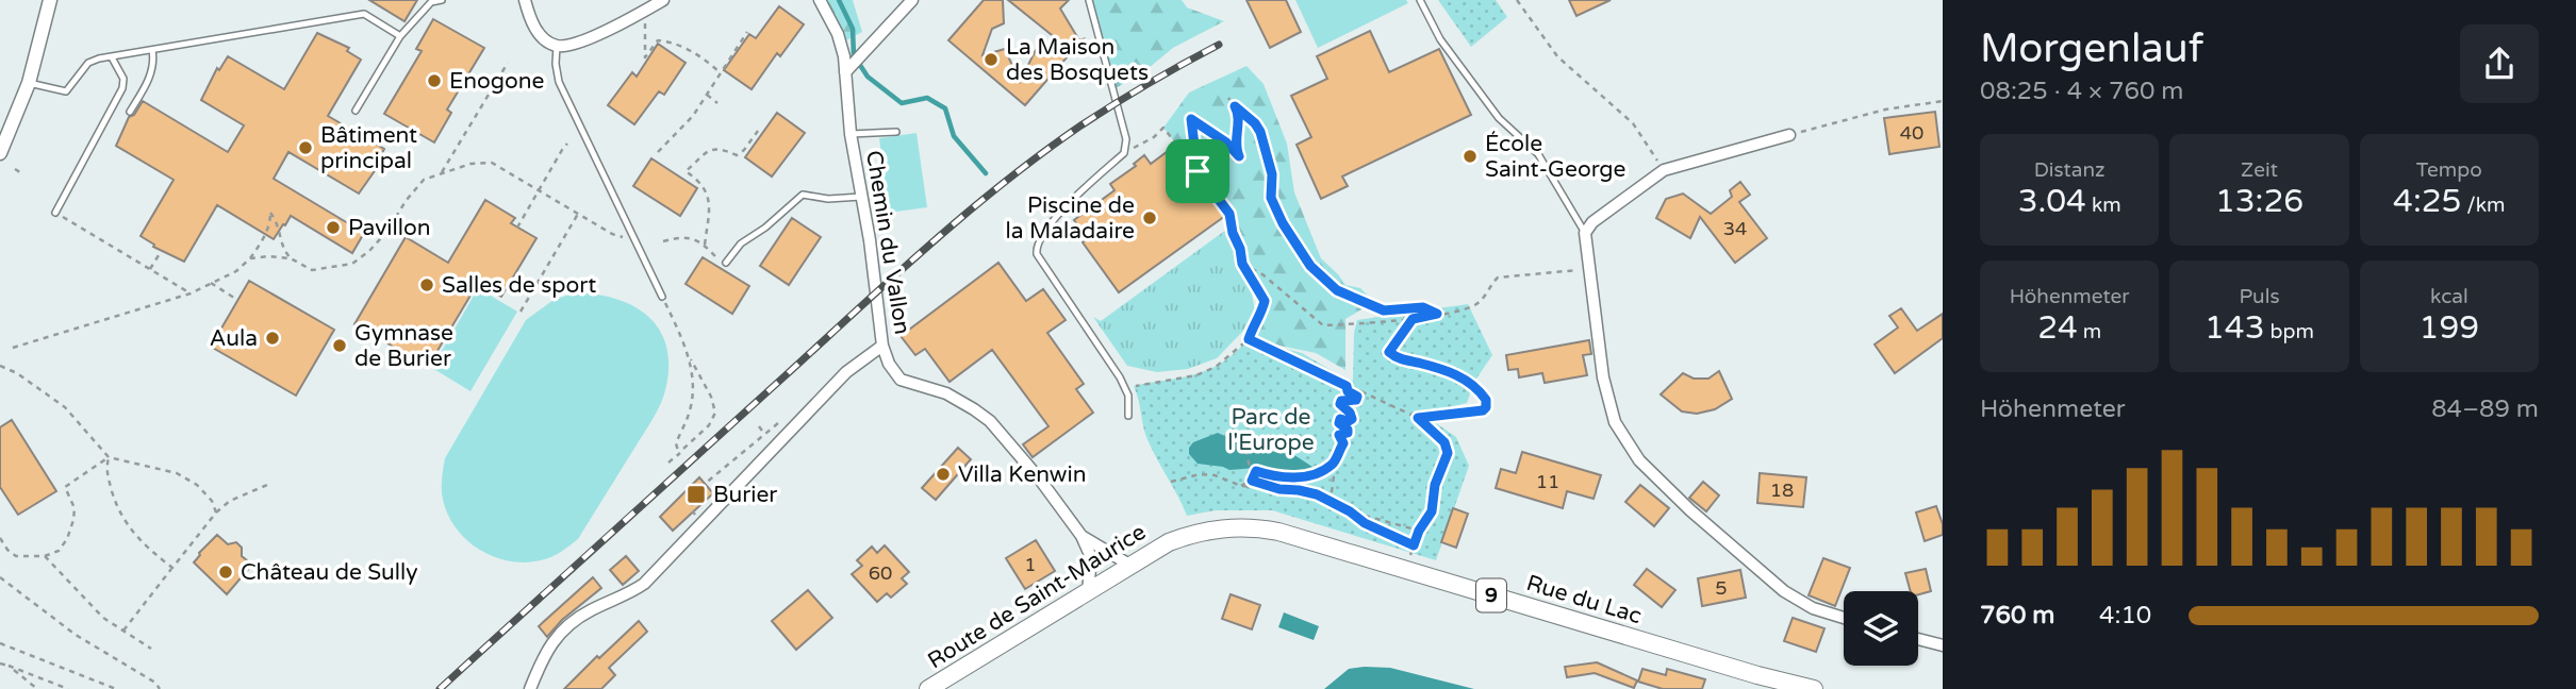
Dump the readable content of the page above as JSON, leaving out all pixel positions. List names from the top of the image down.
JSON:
{
  "streets": {
    "main road": ["9", "Route de Saint-Maurice", "Rue du Lac"],
    "street": ["Chemin du Vallon"]
  },
  "crossings": [
    ["Chemin du Vallon", "Route de Saint-Maurice"],
    ["Route de Saint-Maurice", "Rue du Lac"]
  ],
  "parks": ["Parc de l'Europe"],
  "places": {
    "other": [
      "La Maison des Bosquets",
      "Enogone",
      "Bâtiment principal",
      "École Saint-George",
      "Piscine de la Maladaire",
      "Pavillon",
      "Salles de sport",
      "Aula",
      "Gymnase de Burier",
      "Villa Kenwin",
      "Château de Sully"
    ],
    "transit": ["Burier"]
  },
  "house_numbers": [
    "40",
    "34",
    "11",
    "18",
    "1",
    "60",
    "5"
  ],
  "page": {
    "heading": ["Morgenlauf", "08:25 · 4 × 760 m"],
    "stats": [
      ["Distanz", "3.04 km"],
      ["Zeit", "13:26"],
      ["Tempo", "4:25 /km"],
      ["Höhenmeter", "24 m"],
      ["Puls", "143 bpm"],
      ["kcal", "199"]
    ],
    "chart": ["Höhenmeter", "84–89 m"],
    "list": [
      {
        "name": "760 m",
        "note": "4:10"
      }
    ]
  }
}
